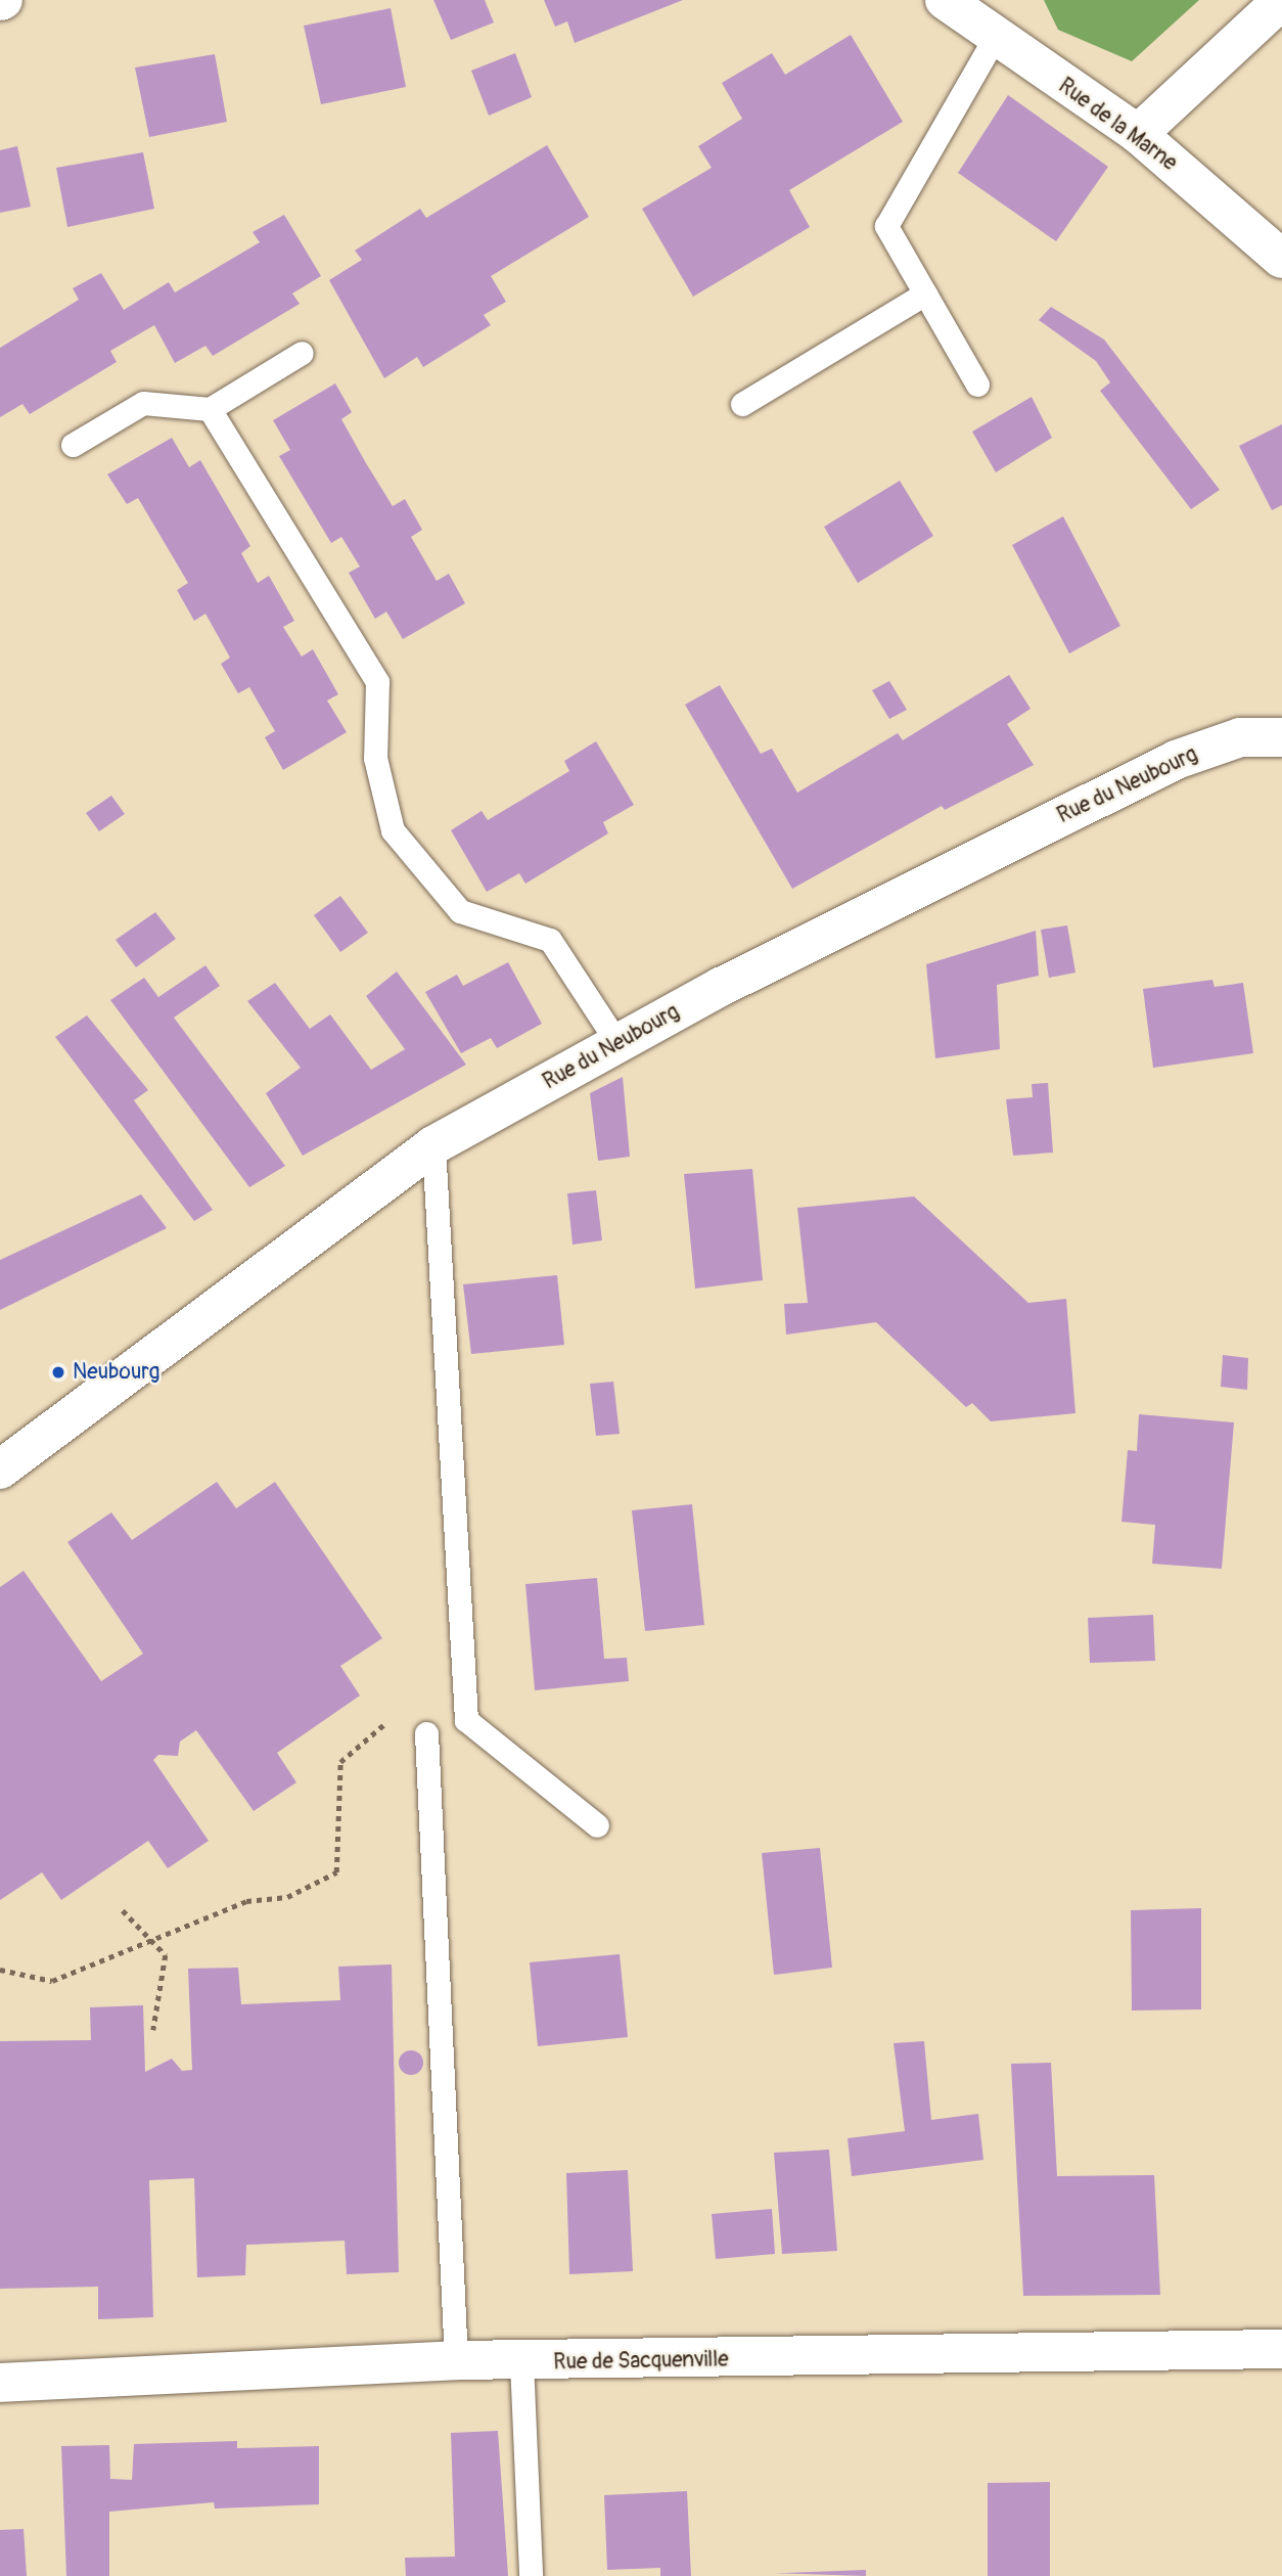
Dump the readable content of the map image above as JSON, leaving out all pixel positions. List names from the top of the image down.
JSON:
{
  "streets": {
    "street": ["Rue de la Marne", "Rue du Neubourg", "Rue de Sacquenville"]
  },
  "places": ["Neubourg"]
}
